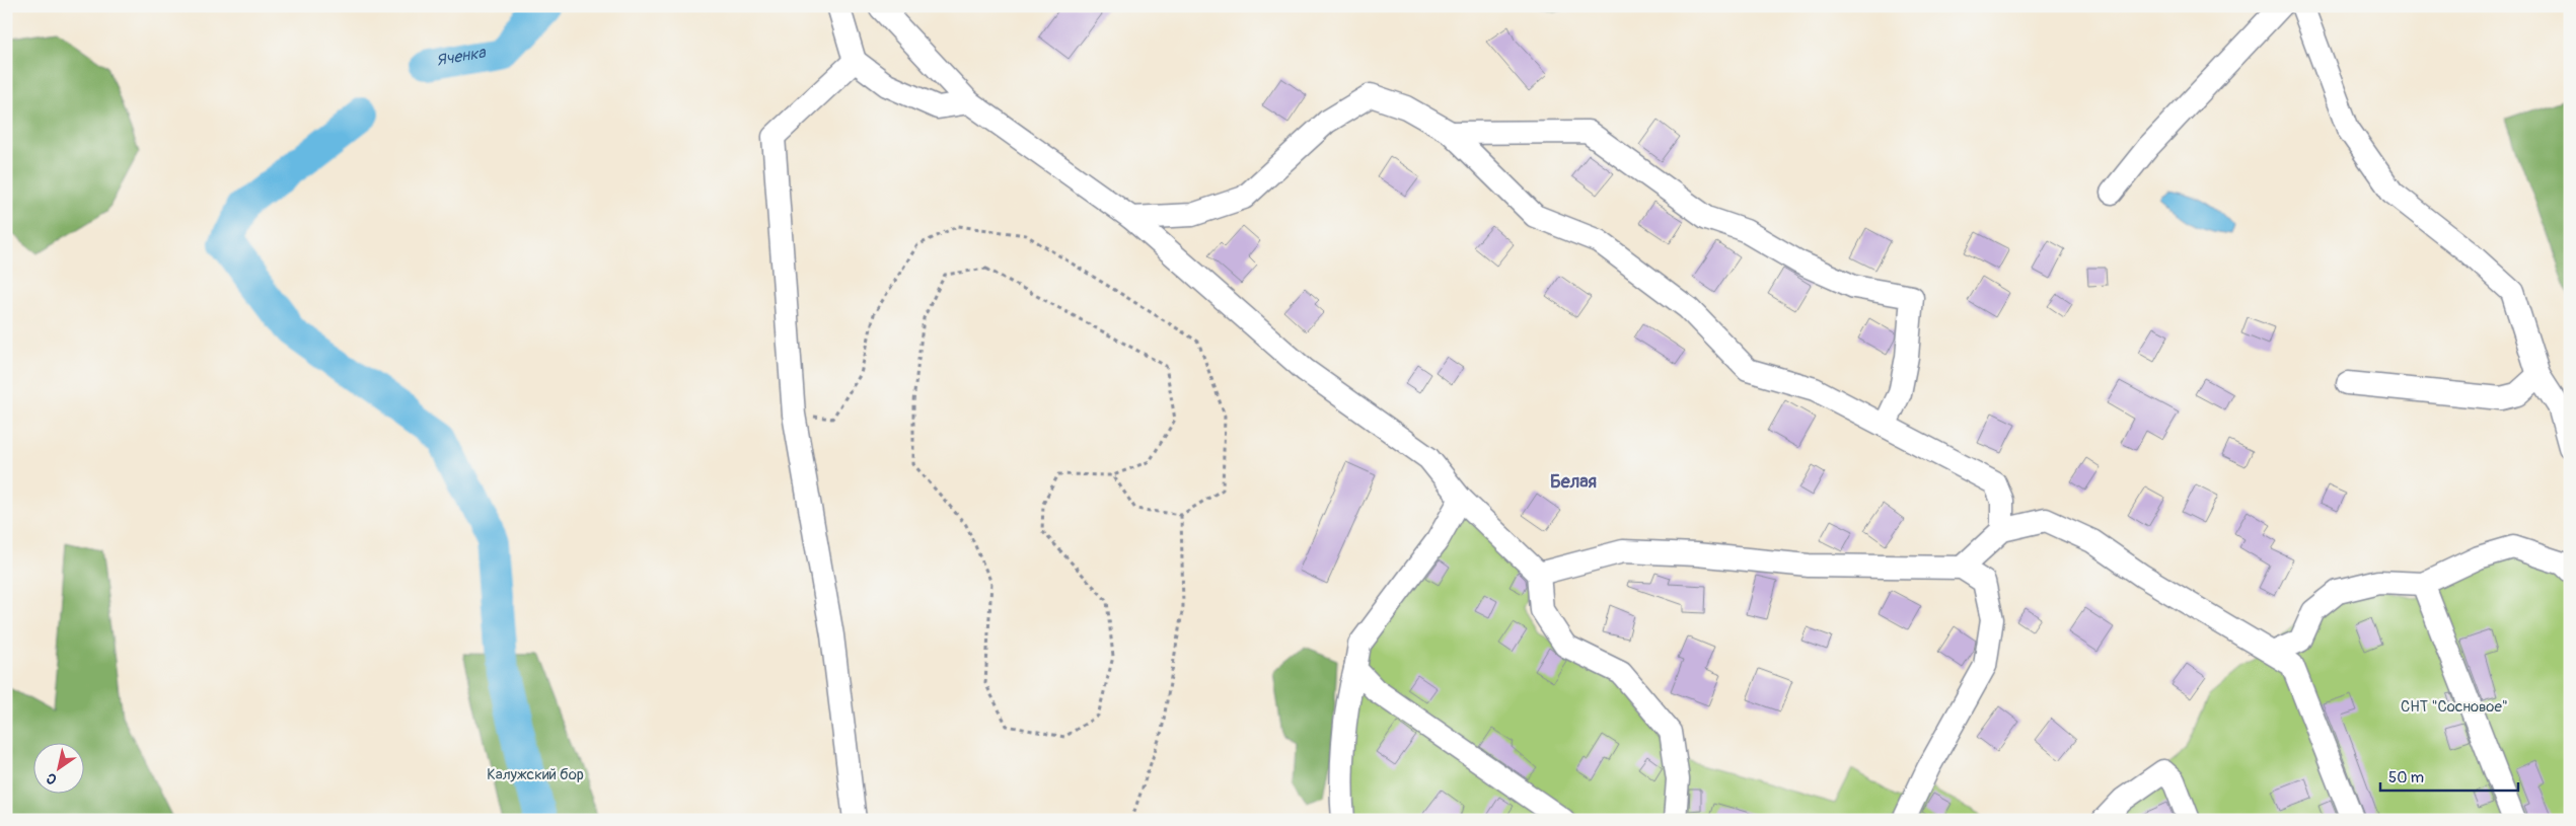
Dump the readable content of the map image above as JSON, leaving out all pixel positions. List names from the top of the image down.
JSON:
{
  "districts": ["Белая"],
  "water": ["Яченка"],
  "parks": ["СНТ \"Сосновое\"", "Калужский бор"],
  "scale_bar": "50 m",
  "north": "bottom left"
}
